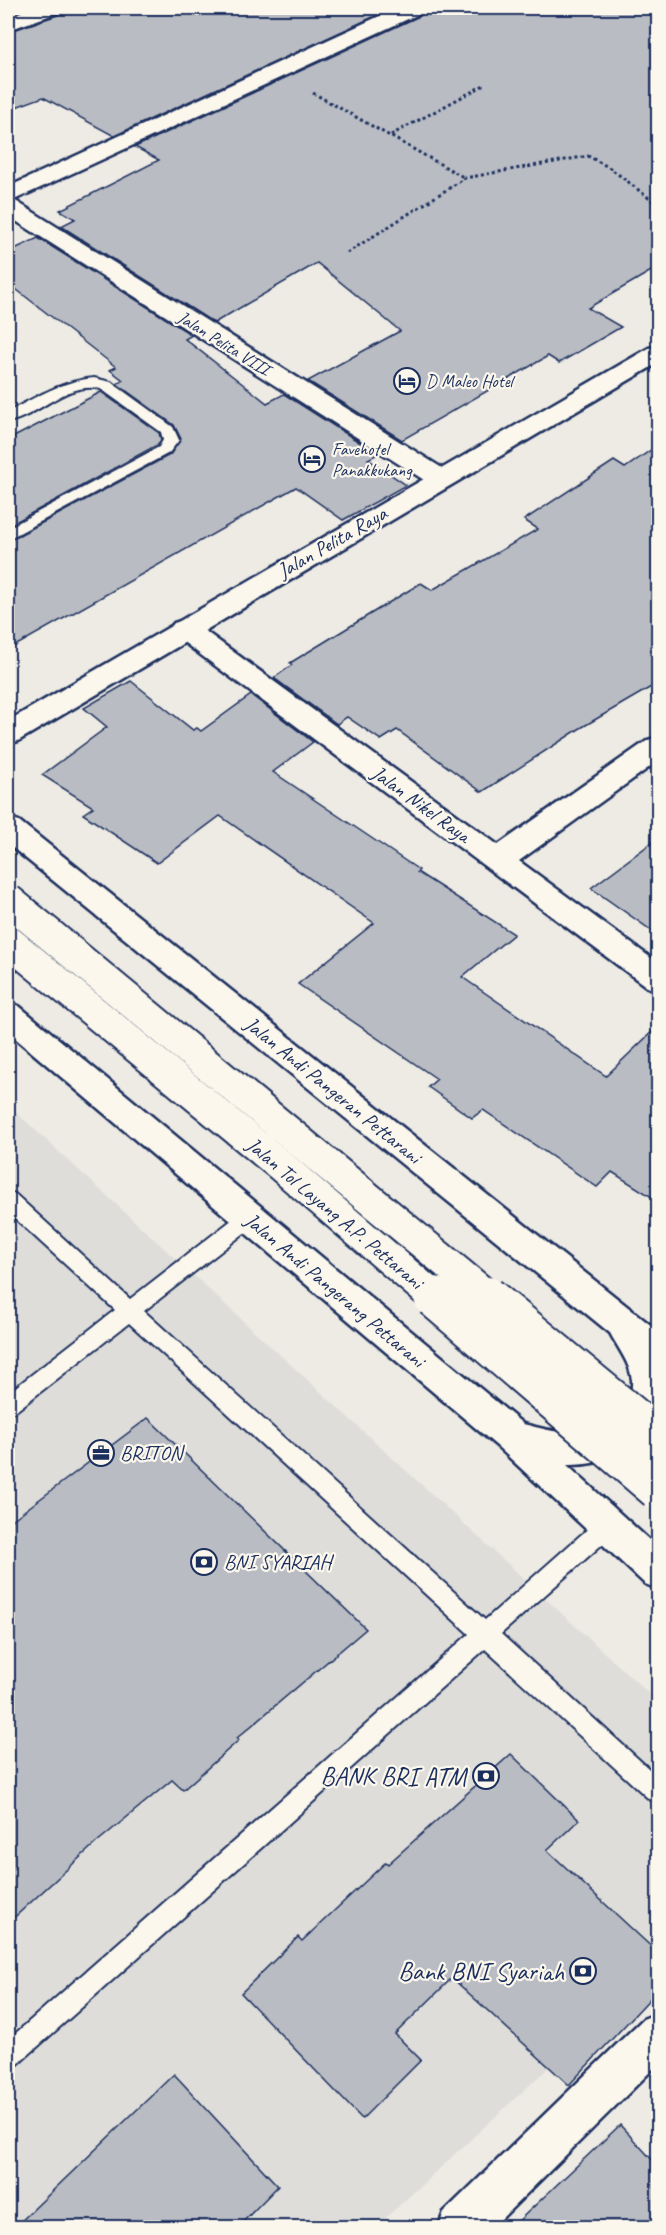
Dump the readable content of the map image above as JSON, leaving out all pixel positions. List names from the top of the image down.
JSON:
{
  "streets": {
    "main road": [
      "Jalan Pelita VIII",
      "Jalan Pelita Raya",
      "Jalan Nikel Raya",
      "Jalan Andi Pangeran Pettarani",
      "Jalan Tol Layang A.P. Pettarani",
      "Jalan Andi Pangerang Pettarani"
    ]
  },
  "crossings": [
    ["Jalan Pelita VIII", "Jalan Pelita Raya"],
    ["Jalan Pelita Raya", "Jalan Nikel Raya"]
  ],
  "places": {
    "hotel": ["D Maleo Hotel", "Favehotel Panakkukang"],
    "office": ["BRITON"],
    "bank": ["BNI SYARIAH", "BANK BRI ATM", "Bank BNI Syariah"]
  }
}
